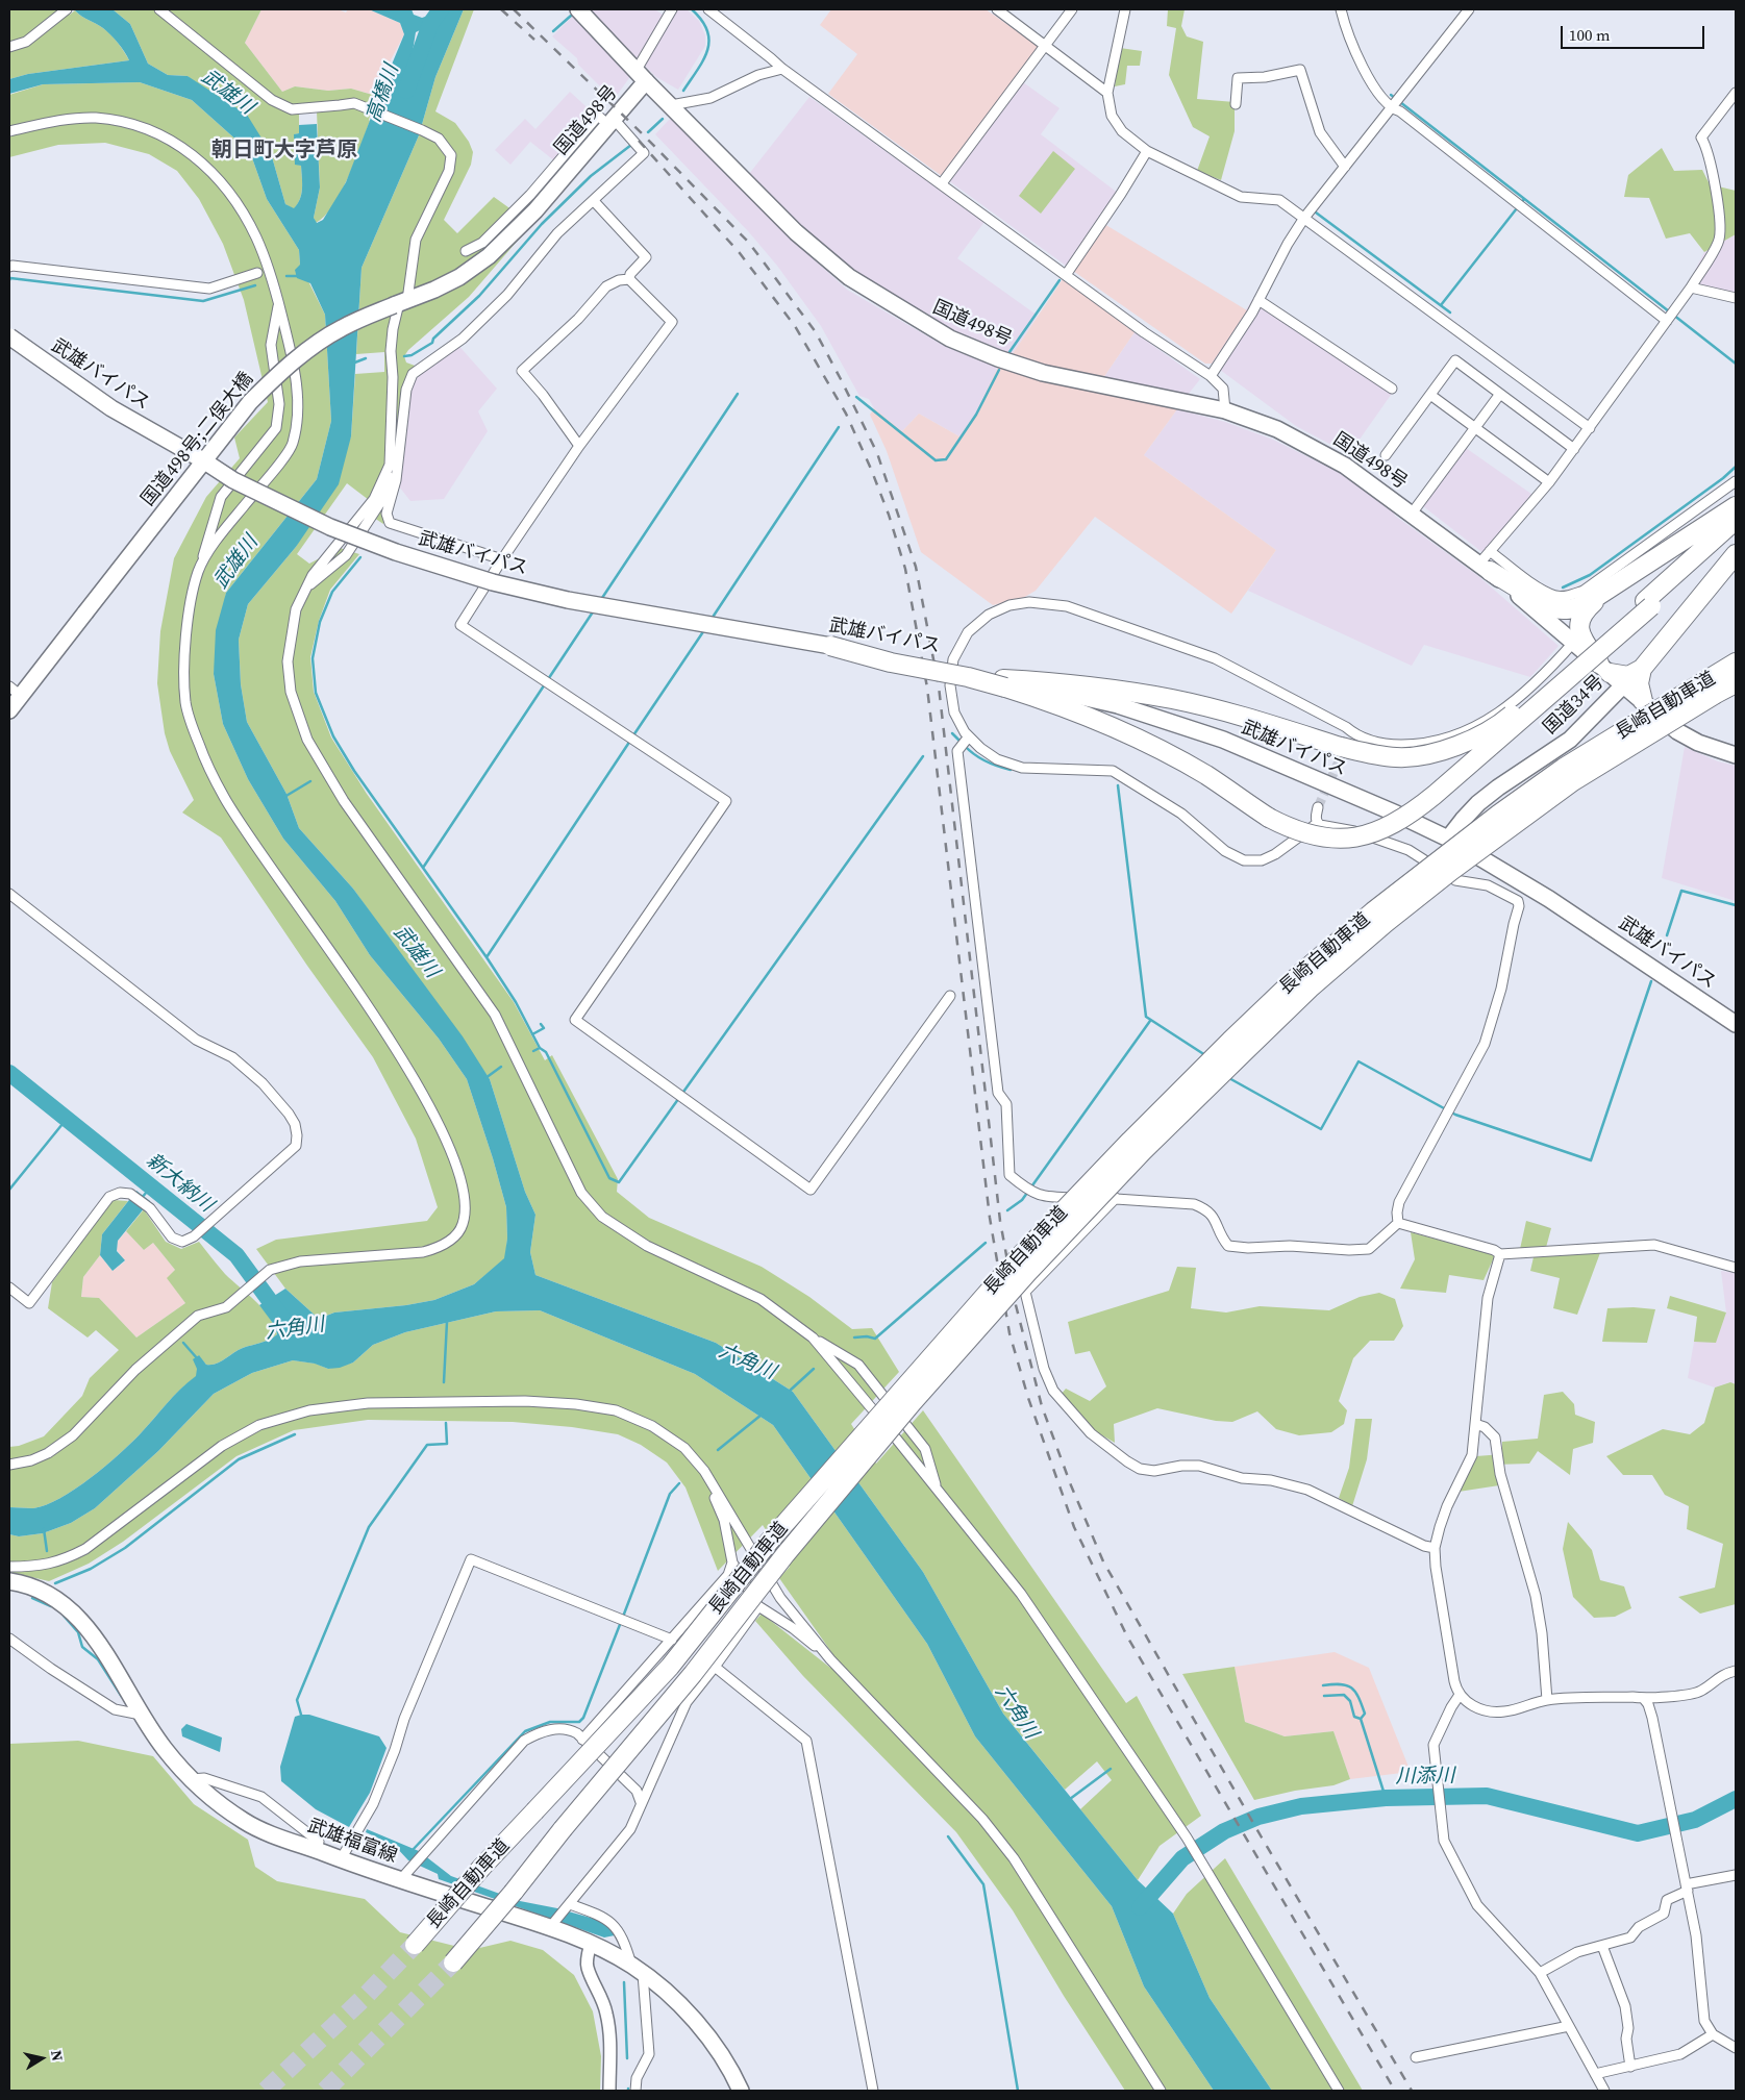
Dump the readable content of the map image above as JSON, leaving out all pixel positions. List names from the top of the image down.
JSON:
{
  "streets": {
    "highway": ["長崎自動車道"],
    "main road": [
      "国道498号",
      "武雄バイパス",
      "国道498号;二俣大橋",
      "国道34号",
      "武雄福富線"
    ]
  },
  "crossings": [
    ["国道498号", "国道498号;二俣大橋"],
    ["国道498号", "国道34号"],
    ["武雄バイパス", "国道498号;二俣大橋"],
    ["武雄バイパス", "国道34号"]
  ],
  "districts": ["朝日町大字芦原"],
  "water": [
    "武雄川",
    "高橋川",
    "新大納川",
    "六角川",
    "川添川"
  ],
  "scale_bar": "100 m",
  "north": "right"
}
